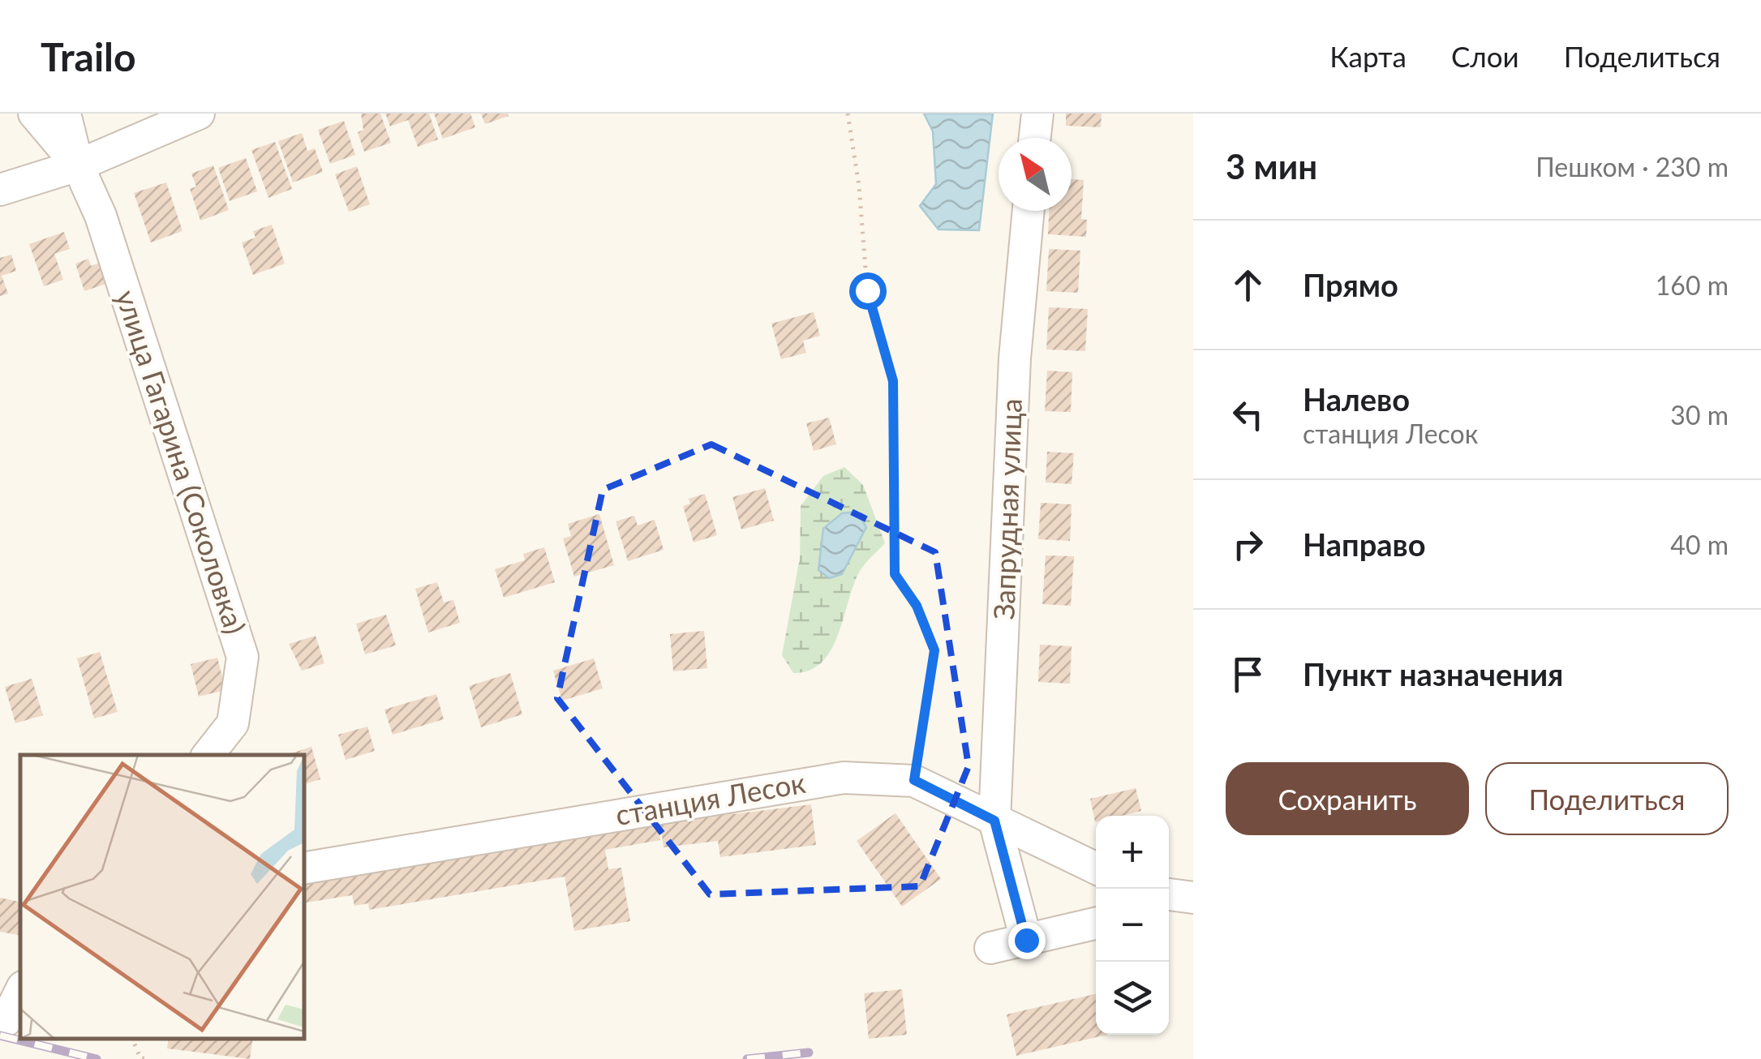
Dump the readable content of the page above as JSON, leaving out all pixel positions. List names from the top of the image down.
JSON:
{
  "streets": {
    "street": ["улица Гагарина (Соколовка)", "Запрудная улица", "станция Лесок"]
  },
  "crossings": [
    ["Запрудная улица", "станция Лесок"]
  ],
  "north": "top left",
  "page": {
    "header": "Trailo",
    "nav": ["Карта", "Слои", "Поделиться"],
    "heading": ["3 мин", "Пешком · 230 m"],
    "list": [
      ["Прямо", "160 m"],
      ["Налево", "станция Лесок", "30 m"],
      ["Направо", "40 m"],
      "Пункт назначения"
    ],
    "buttons": ["Сохранить", "Поделиться"],
    "map_buttons": ["+", "−"]
  }
}
